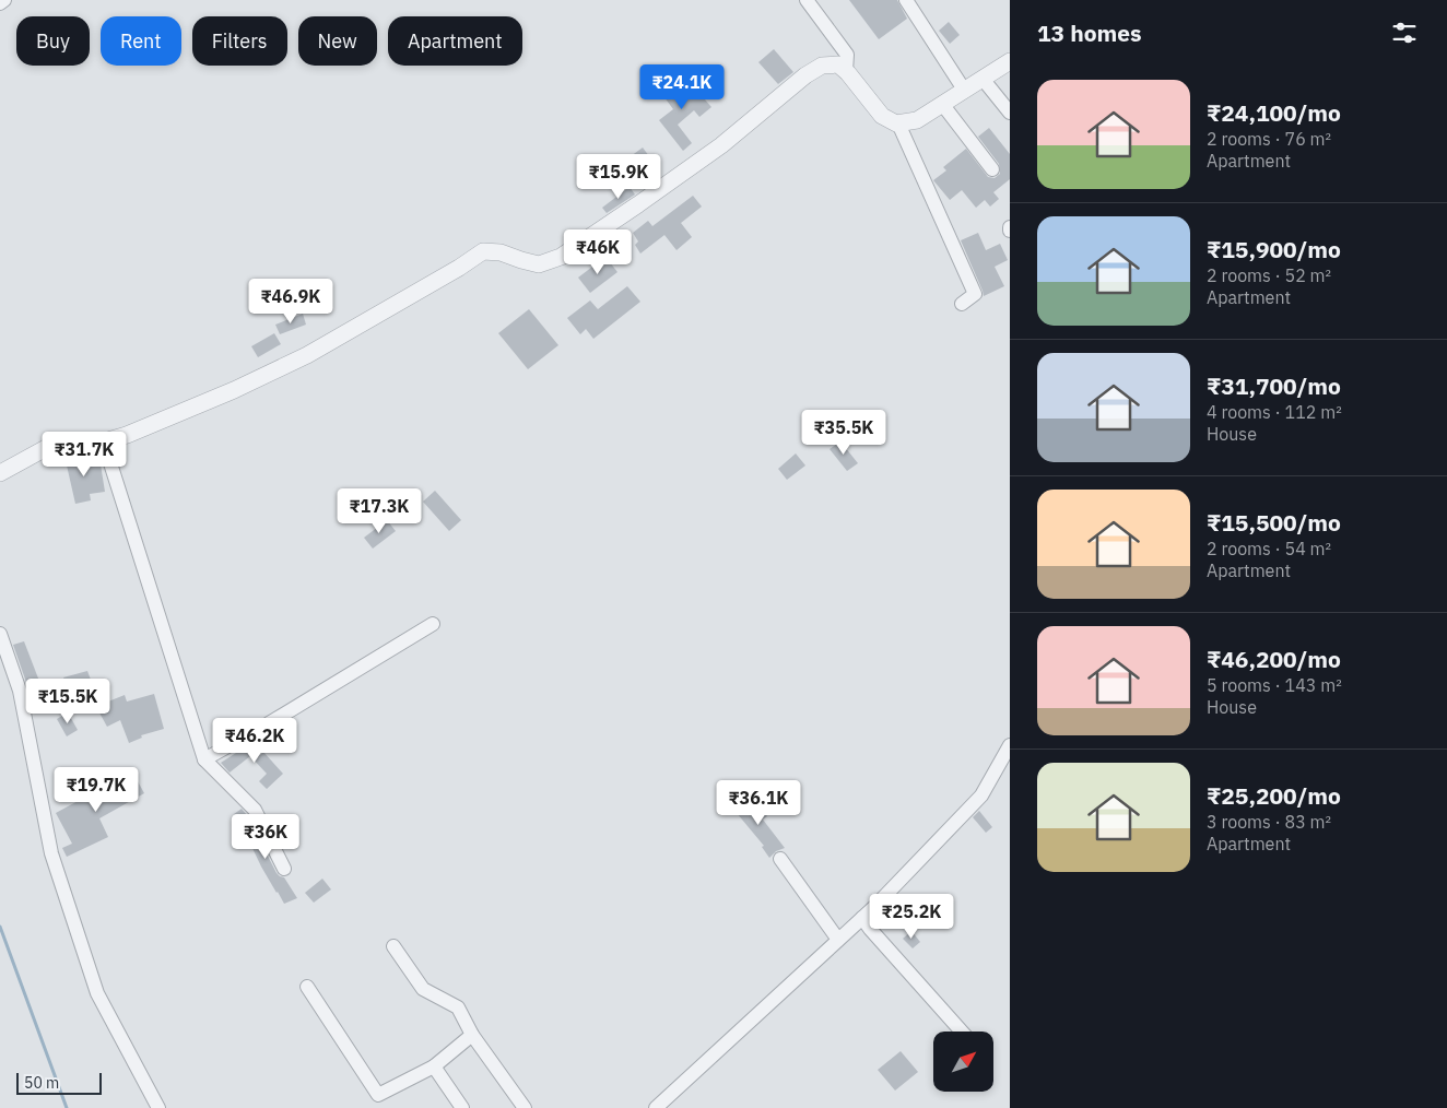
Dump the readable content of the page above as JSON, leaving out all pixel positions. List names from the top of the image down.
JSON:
{
  "scale_bar": "50 m",
  "north": "top right",
  "page": {
    "heading": "13 homes",
    "chip": [
      "Buy",
      "Rent",
      "Filters",
      "New",
      "Apartment"
    ],
    "price": [
      "₹24.1K",
      "₹15.9K",
      "₹46K",
      "₹46.9K",
      "₹35.5K",
      "₹31.7K",
      "₹17.3K",
      "₹15.5K",
      "₹46.2K",
      "₹19.7K",
      "₹36.1K",
      "₹36K",
      "₹25.2K"
    ],
    "list": [
      {
        "name": "₹24,100/mo",
        "note": "2 rooms · 76 m² · Apartment"
      },
      {
        "name": "₹15,900/mo",
        "note": "2 rooms · 52 m² · Apartment"
      },
      {
        "name": "₹31,700/mo",
        "note": "4 rooms · 112 m² · House"
      },
      {
        "name": "₹15,500/mo",
        "note": "2 rooms · 54 m² · Apartment"
      },
      {
        "name": "₹46,200/mo",
        "note": "5 rooms · 143 m² · House"
      },
      {
        "name": "₹25,200/mo",
        "note": "3 rooms · 83 m² · Apartment"
      }
    ],
    "scale": "50 m"
  }
}
